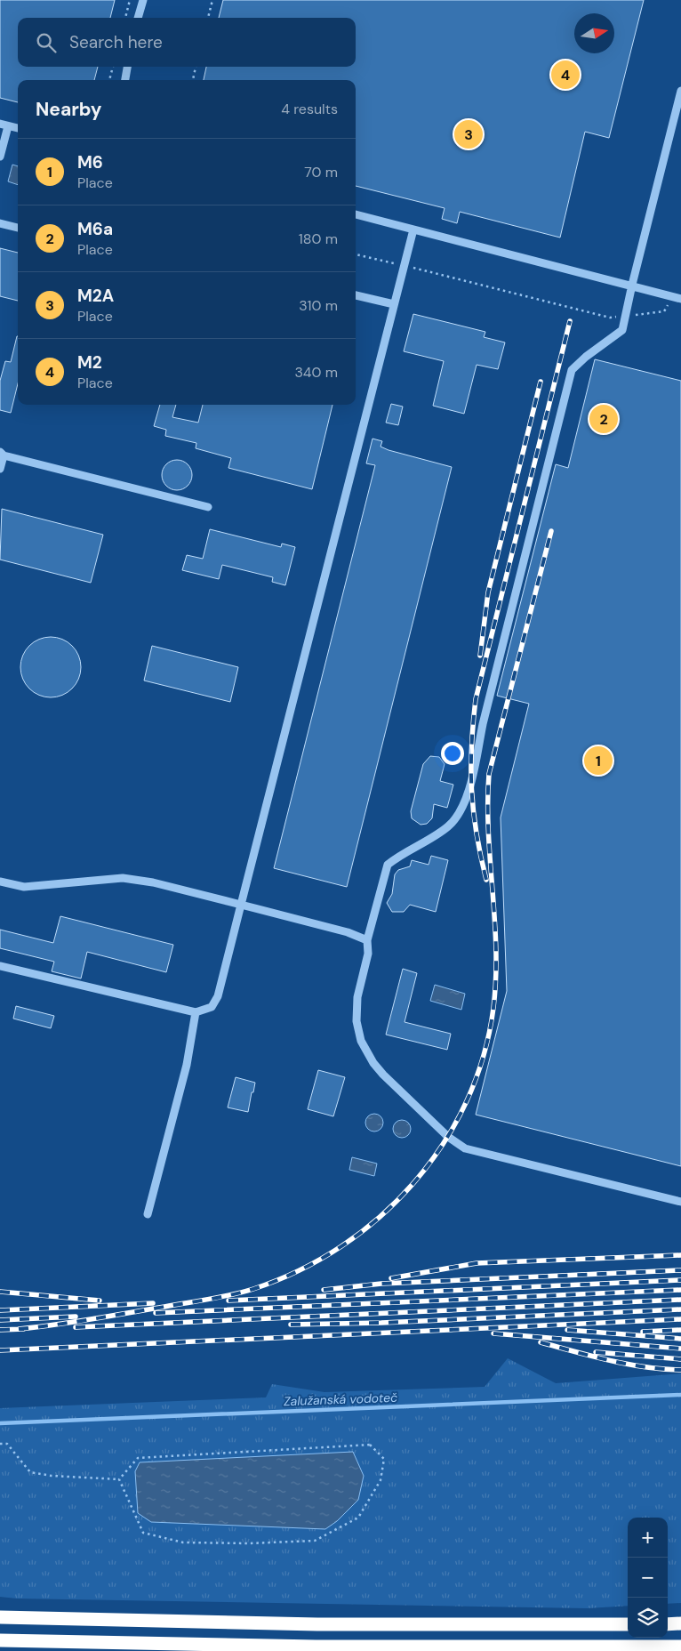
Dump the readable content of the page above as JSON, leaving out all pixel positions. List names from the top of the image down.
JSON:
{
  "water": ["Zalužanská vodoteč"],
  "north": "right",
  "page": {
    "search": "Search here",
    "pins": [
      "4",
      "3",
      "2",
      "1"
    ],
    "heading": ["Nearby", "4 results"],
    "list": [
      {
        "mark": "1",
        "name": "M6",
        "note": "Place",
        "value": "70 m"
      },
      {
        "mark": "2",
        "name": "M6a",
        "note": "Place",
        "value": "180 m"
      },
      {
        "mark": "3",
        "name": "M2A",
        "note": "Place",
        "value": "310 m"
      },
      {
        "mark": "4",
        "name": "M2",
        "note": "Place",
        "value": "340 m"
      }
    ],
    "map_buttons": ["+", "−"]
  }
}
